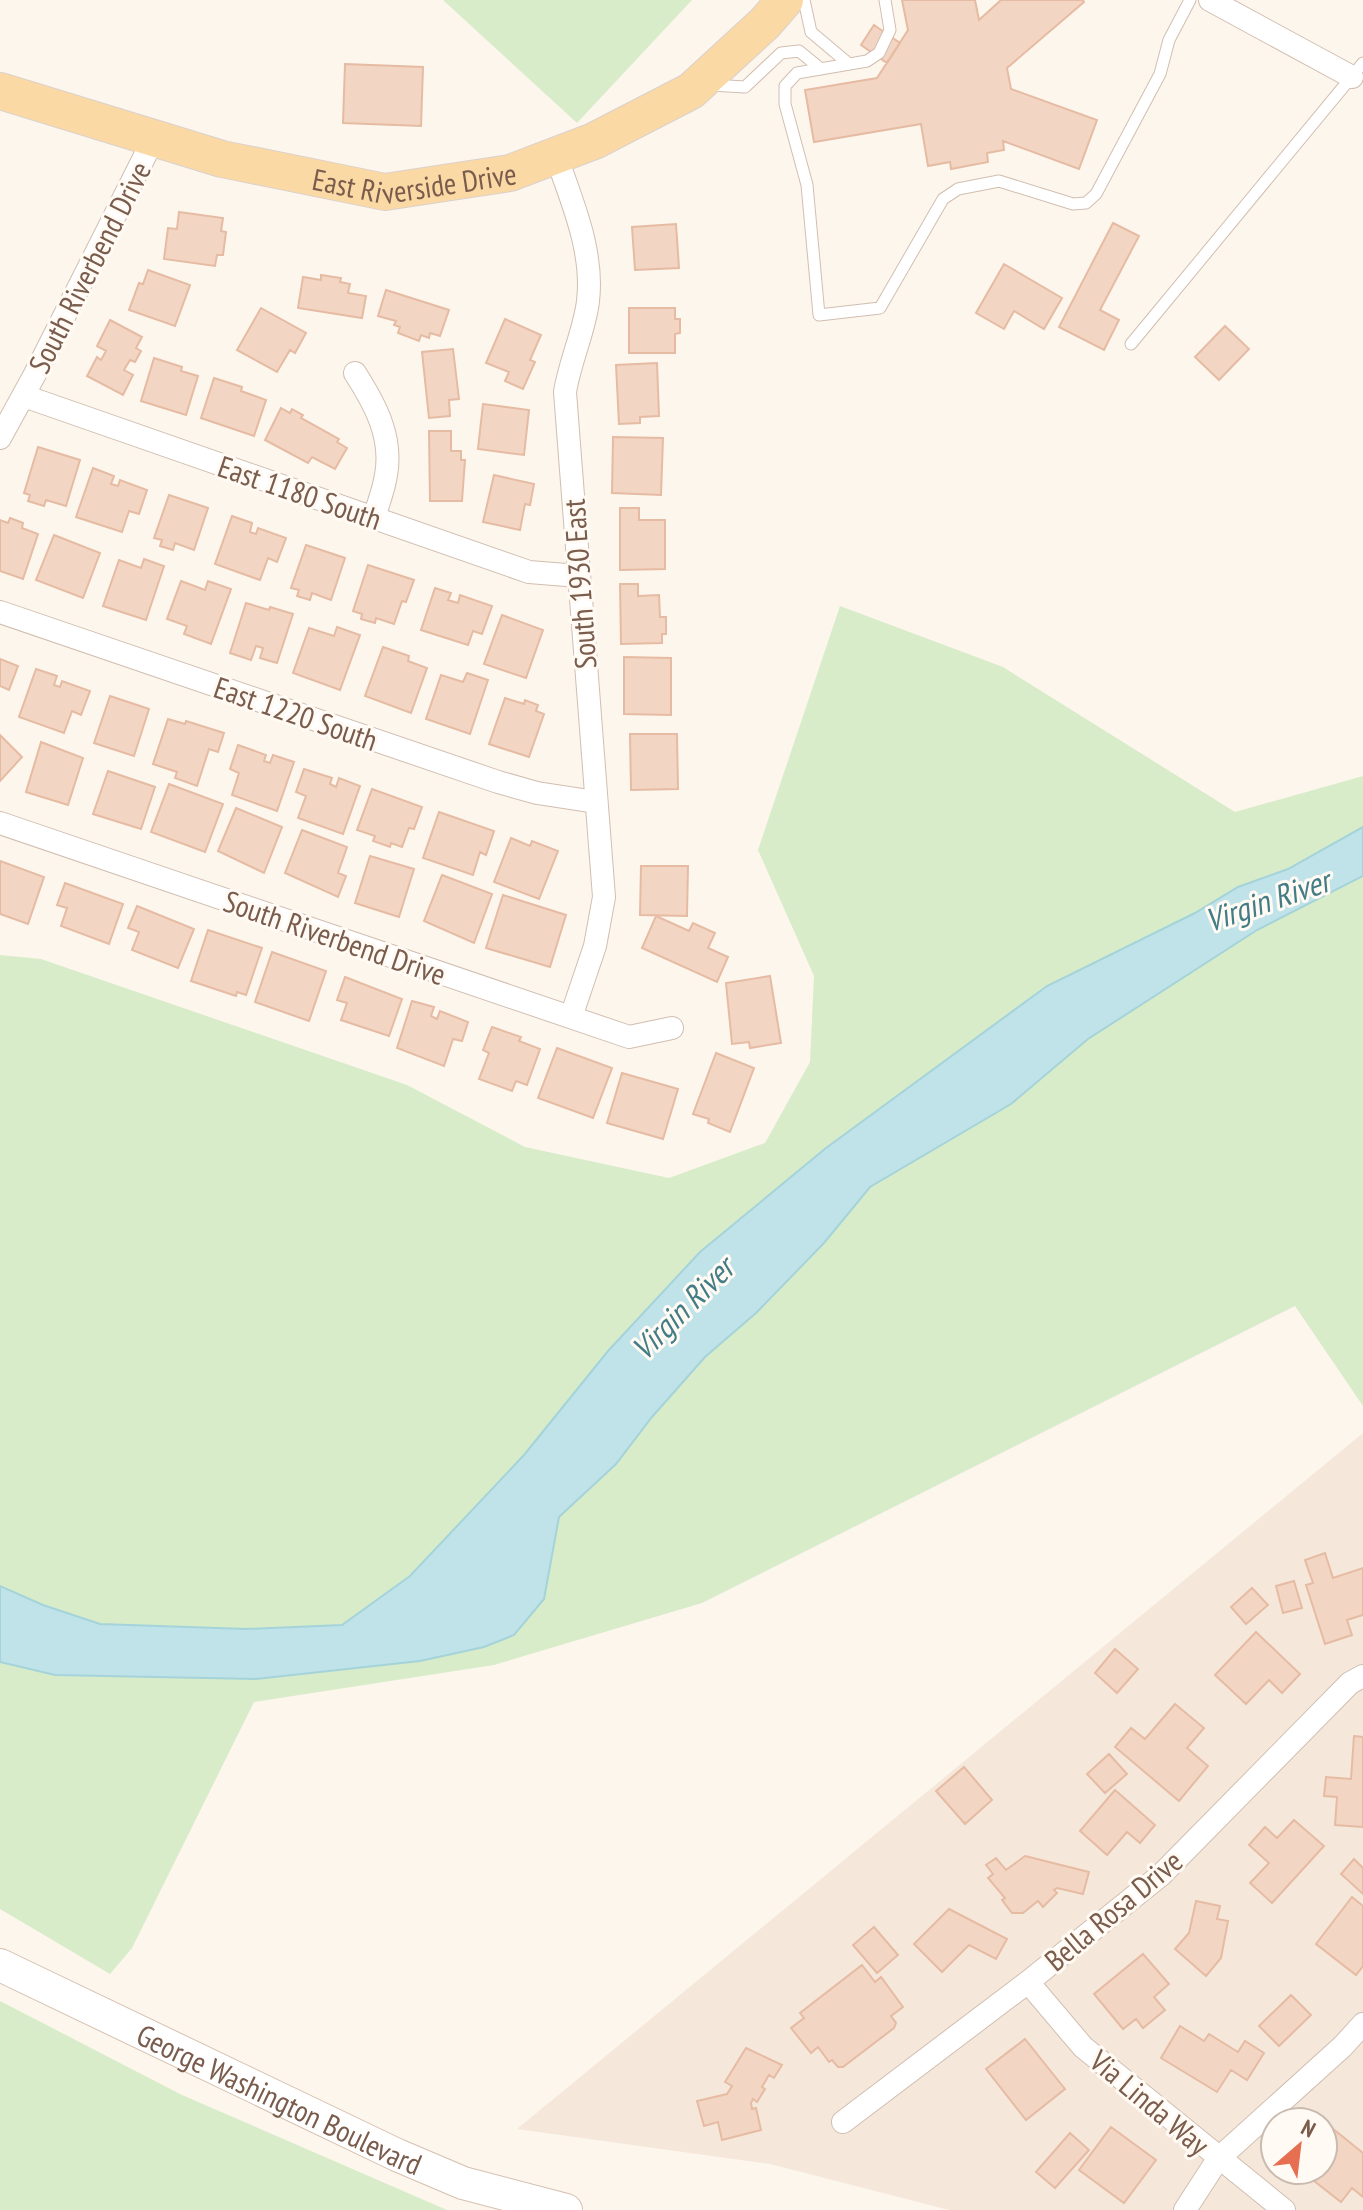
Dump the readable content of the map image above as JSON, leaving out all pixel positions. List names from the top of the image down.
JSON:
{
  "streets": {
    "main road": ["East Riverside Drive", "George Washington Boulevard"],
    "street": [
      "South Riverbend Drive",
      "East 1180 South",
      "South 1930 East",
      "East 1220 South",
      "Bella Rosa Drive",
      "Via Linda Way"
    ]
  },
  "crossings": [
    ["East Riverside Drive", "South Riverbend Drive"],
    ["East Riverside Drive", "South 1930 East"],
    ["South Riverbend Drive", "East 1180 South"],
    ["South Riverbend Drive", "South 1930 East"],
    ["East 1180 South", "South 1930 East"],
    ["South 1930 East", "East 1220 South"],
    ["Bella Rosa Drive", "Via Linda Way"]
  ],
  "water": ["Virgin River"],
  "north": "top right"
}
